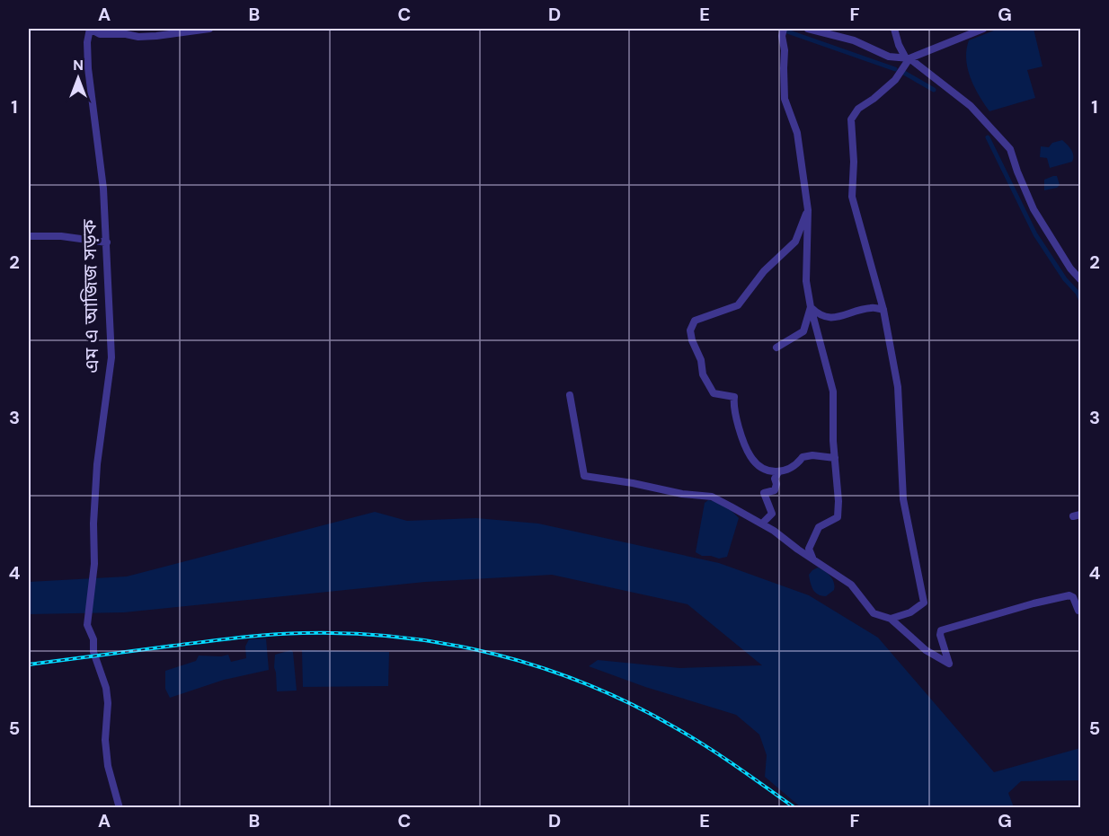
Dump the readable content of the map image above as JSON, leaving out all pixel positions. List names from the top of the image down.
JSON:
{
  "streets": {
    "street": ["এম এ আজিজ সড়ক"]
  },
  "north": "top",
  "grid": {
    "columns": [
      "A",
      "B",
      "C",
      "D",
      "E",
      "F",
      "G"
    ],
    "rows": [
      "1",
      "2",
      "3",
      "4",
      "5"
    ]
  }
}
